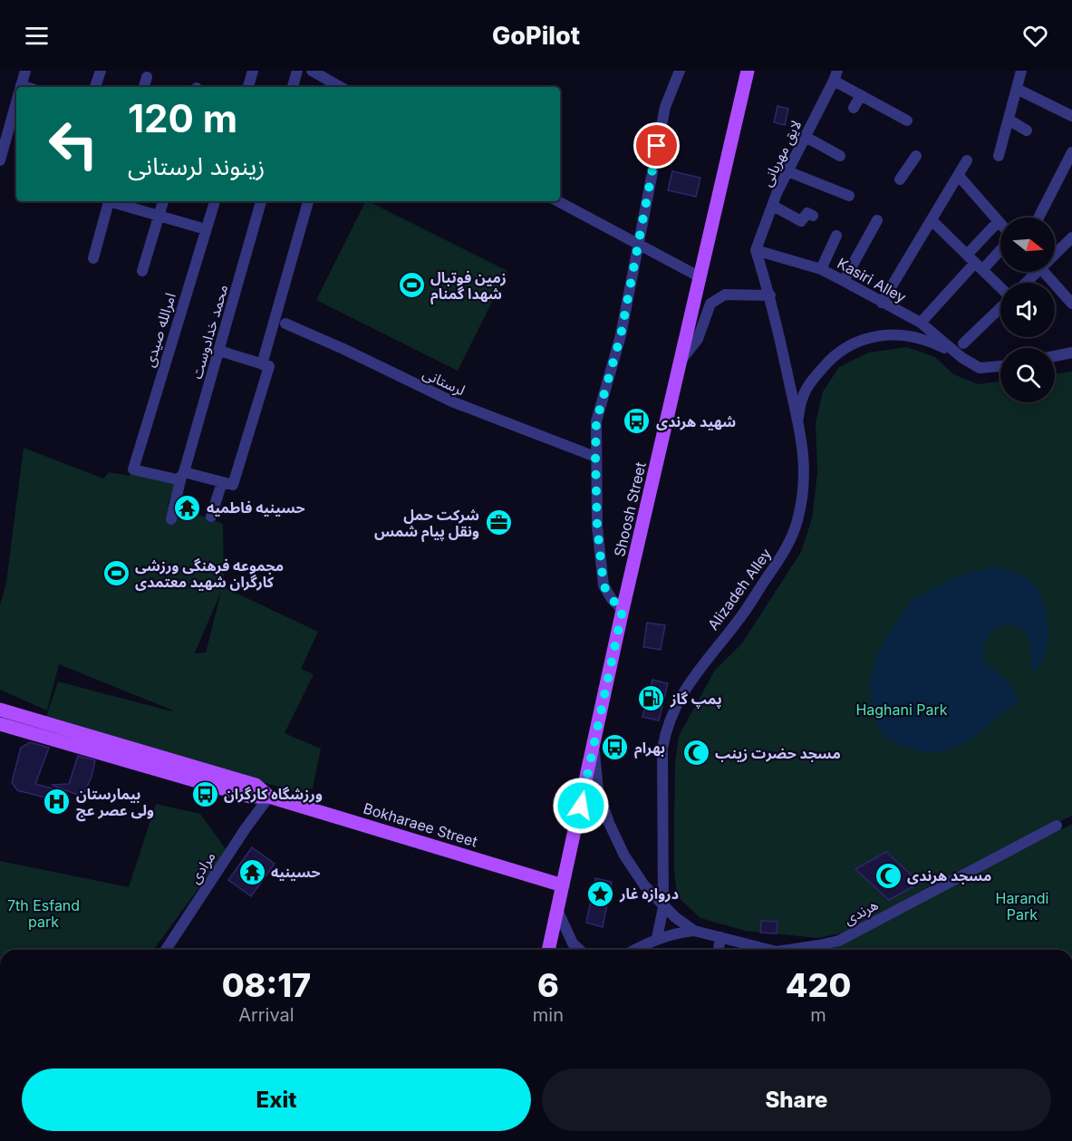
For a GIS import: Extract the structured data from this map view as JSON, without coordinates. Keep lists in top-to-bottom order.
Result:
{
  "streets": {
    "main road": ["Shoosh Street", "Bokharaee Street"],
    "street": [
      "لایق مهربانی",
      "Kasiri Alley",
      "امرالله صیدی",
      "محمد خدادوست",
      "لرستانی",
      "Alizadeh Alley",
      "مرادی",
      "هرندی"
    ]
  },
  "crossings": [
    ["لایق مهربانی", "Kasiri Alley"],
    ["لایق مهربانی", "Alizadeh Alley"],
    ["Kasiri Alley", "Alizadeh Alley"],
    ["امرالله صیدی", "محمد خدادوست"],
    ["Shoosh Street", "Bokharaee Street"],
    ["Shoosh Street", "هرندی"],
    ["Alizadeh Alley", "هرندی"],
    ["Bokharaee Street", "مرادی"]
  ],
  "parks": ["Haghani Park", "Harandi Park", "7th Esfand park"],
  "places": {
    "sports": ["زمین فوتبال شهدا گمنام", "مجموعه فرهنگی ورزشی کارگران شهید معتمدی"],
    "bus stop": ["شهید هرندی", "بهرام", "ورزشگاه کارگران"],
    "temple": ["حسینیه فاطمیه", "حسینیه"],
    "office": ["شرکت حمل ونقل پیام شمس"],
    "fuel station": ["پمپ گاز"],
    "mosque": ["مسجد حضرت زینب", "مسجد هرندی"],
    "hospital": ["بیمارستان ولی عصر عج"],
    "place": ["دروازه غار"]
  },
  "north": "right",
  "page": {
    "header": "GoPilot",
    "turn": ["120 m", "زینوند لرستانی"],
    "eta": [
      "08:17",
      "Arrival",
      "6",
      "min",
      "420",
      "m"
    ],
    "buttons": ["Exit", "Share"]
  }
}
